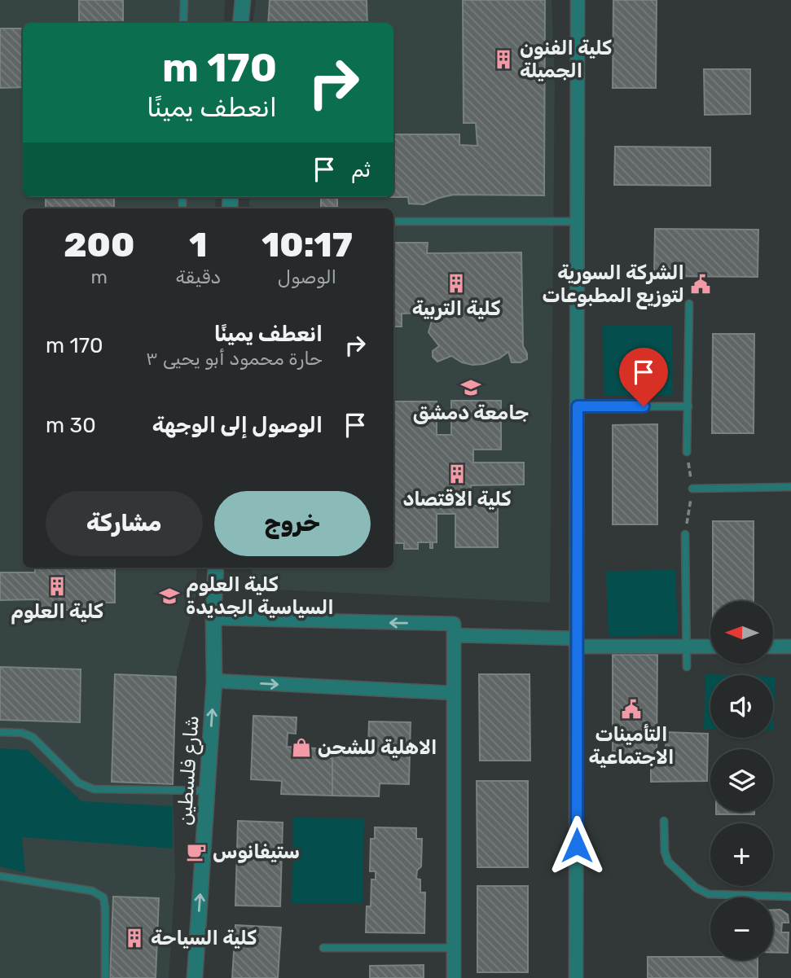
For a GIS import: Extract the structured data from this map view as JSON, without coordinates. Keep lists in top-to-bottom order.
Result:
{
  "streets": {
    "street": ["شارع فلسطين"]
  },
  "one_way": ["شارع فلسطين"],
  "places": {
    "building": [
      "كلية الفنون الجميلة",
      "كلية التربية",
      "كلية الاقتصاد",
      "كلية العلوم",
      "كلية السياحة"
    ],
    "public building": ["الشركة السورية لتوزيع المطبوعات", "التأمينات الاجتماعية"],
    "school or university": ["جامعة دمشق", "كلية العلوم السياسية الجديدة"],
    "shop": ["الاهلية للشحن"],
    "cafe": ["ستيفانوس"]
  },
  "north": "left",
  "page": {
    "turn": ["170 m", "انعطف يمينًا"],
    "then": "ثم",
    "eta": [
      "10:17",
      "الوصول",
      "1",
      "دقيقة",
      "200",
      "m"
    ],
    "list": [
      {
        "name": "انعطف يمينًا",
        "note": "حارة محمود أبو يحيى ٣",
        "value": "170 m"
      },
      {
        "name": "الوصول إلى الوجهة",
        "value": "30 m"
      }
    ],
    "buttons": ["خروج", "مشاركة"],
    "map_buttons": ["+", "−"]
  }
}
